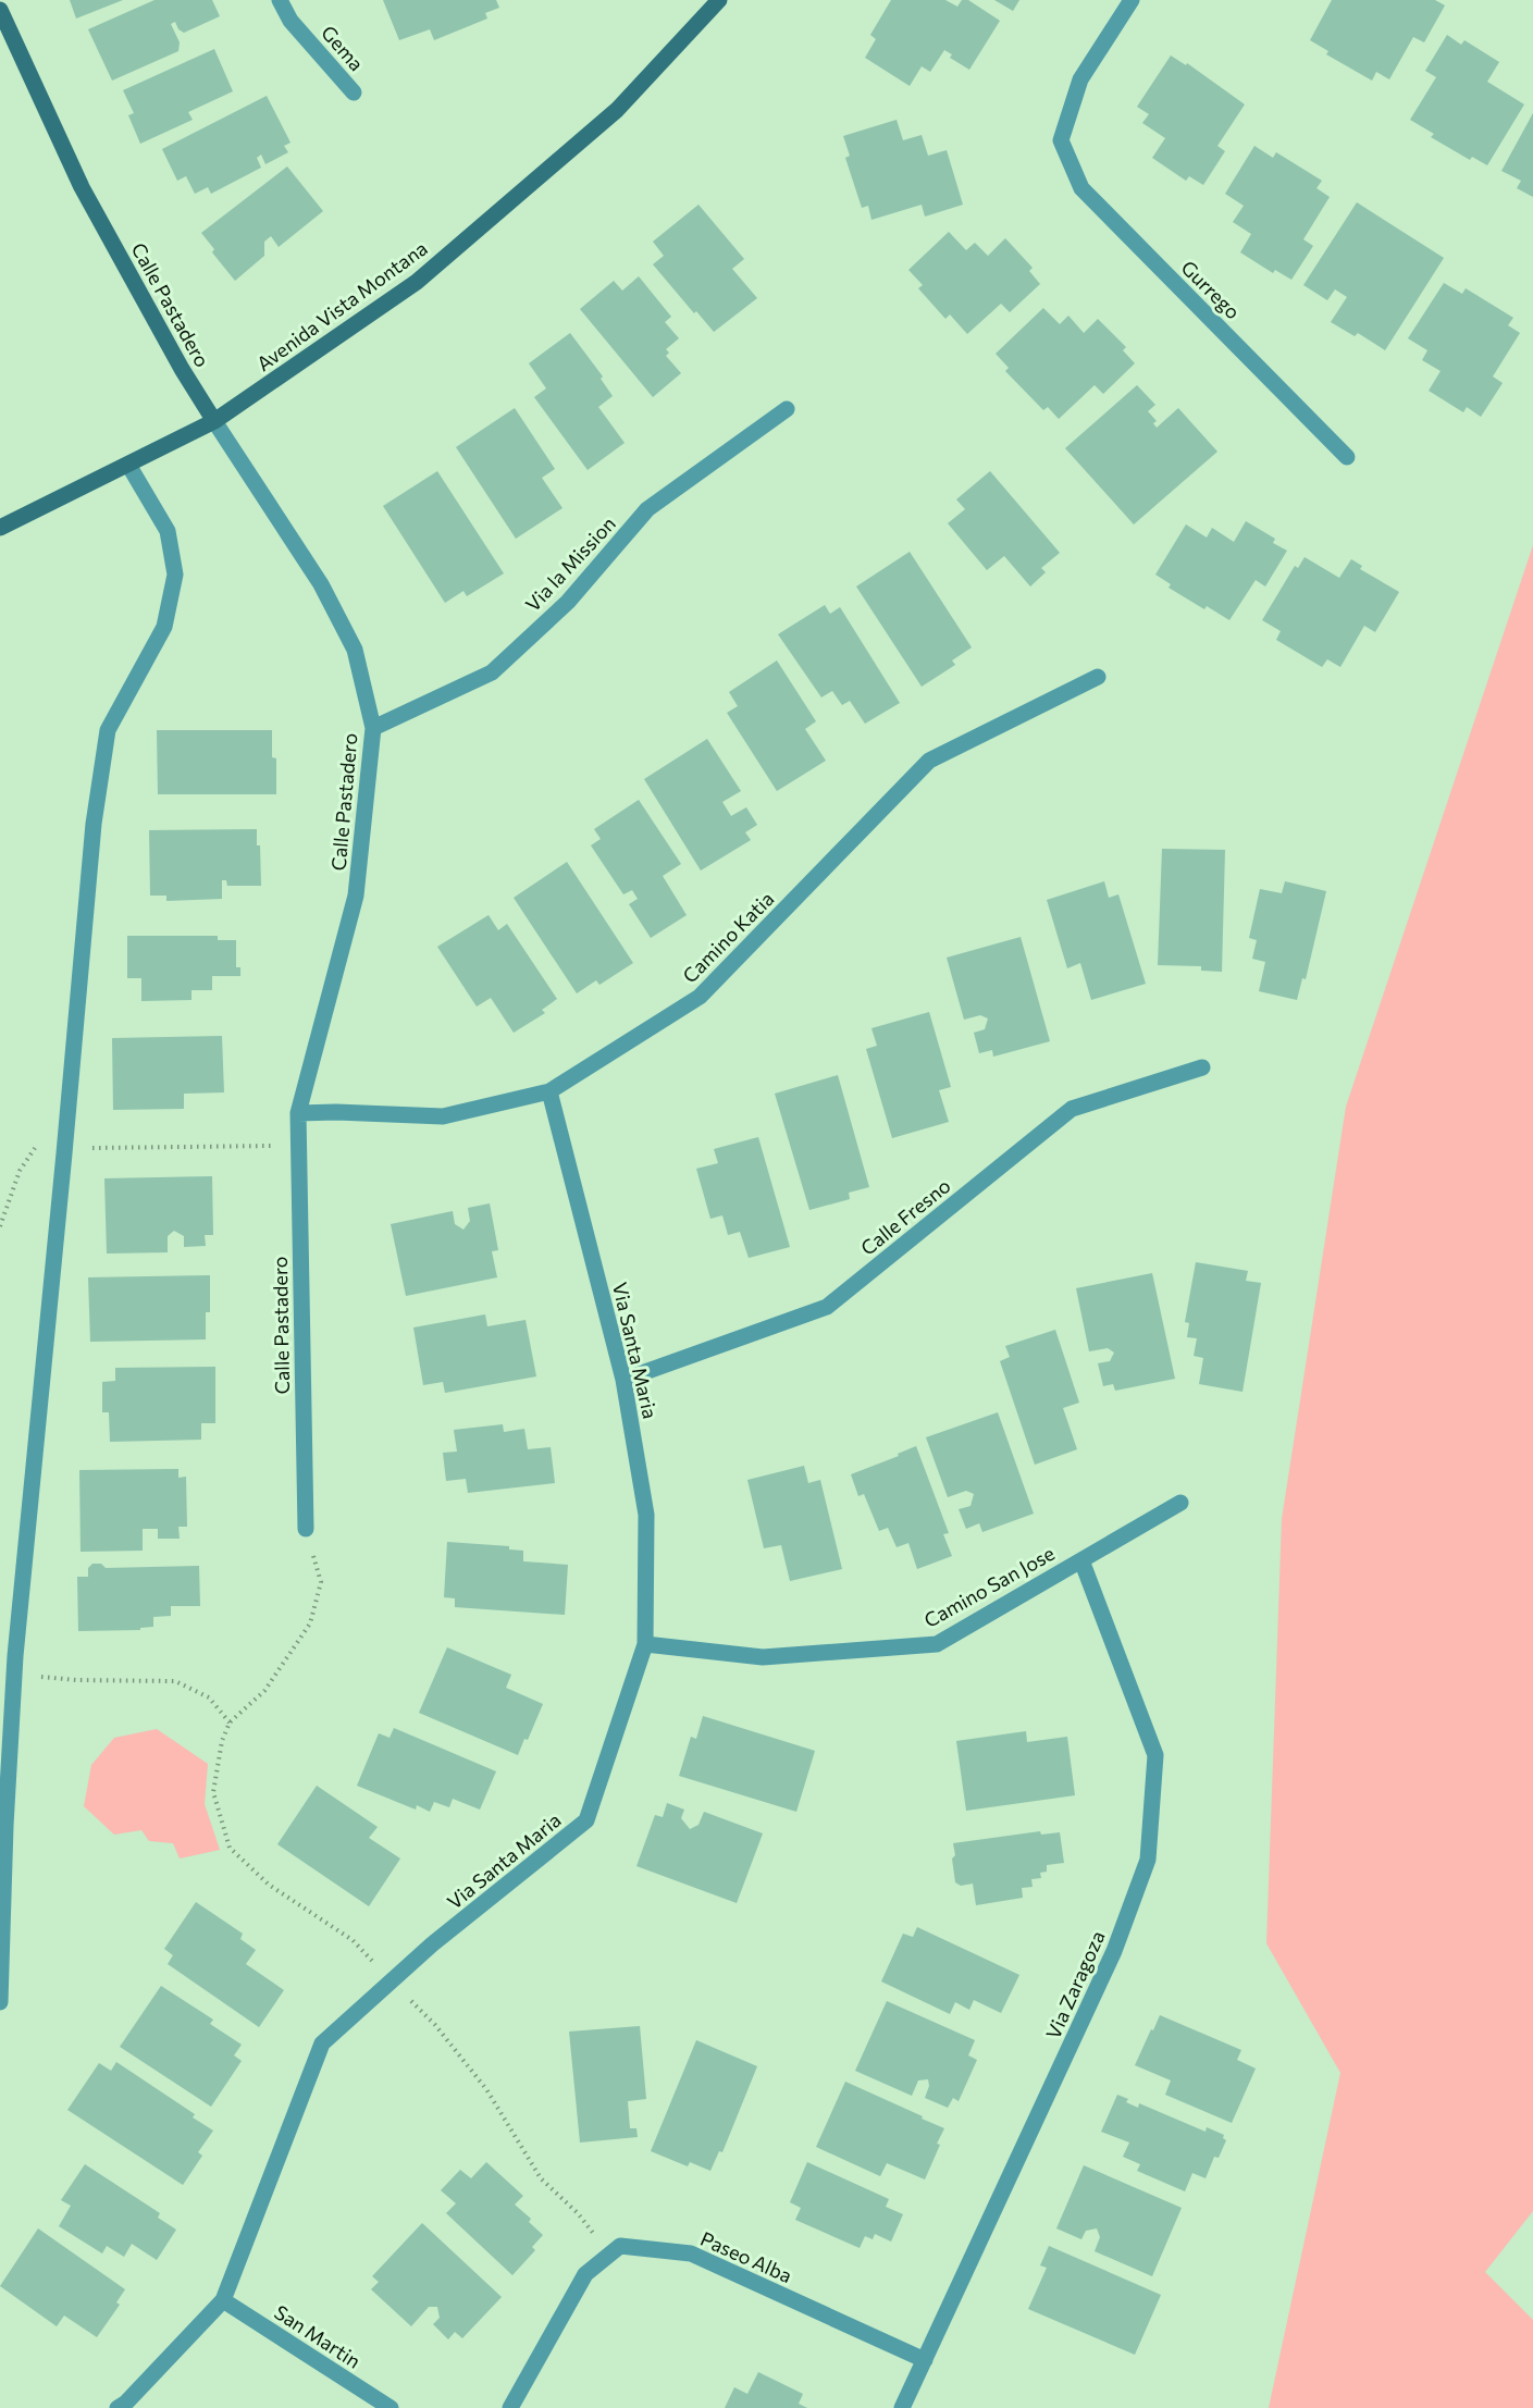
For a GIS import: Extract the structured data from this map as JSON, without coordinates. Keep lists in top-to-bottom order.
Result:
{
  "streets": {
    "street": [
      "Gema",
      "Gurrego",
      "Calle Pastadero",
      "Avenida Vista Montana",
      "Via la Mission",
      "Camino Katia",
      "Calle Fresno",
      "Via Santa Maria",
      "Camino San Jose",
      "Via Zaragoza",
      "Paseo Alba",
      "San Martin"
    ]
  },
  "crossings": [
    ["Calle Pastadero", "Avenida Vista Montana"],
    ["Calle Pastadero", "Via la Mission"],
    ["Calle Pastadero", "Camino Katia"],
    ["Camino Katia", "Via Santa Maria"],
    ["Calle Fresno", "Via Santa Maria"],
    ["Via Santa Maria", "Camino San Jose"],
    ["Via Santa Maria", "San Martin"],
    ["Camino San Jose", "Via Zaragoza"],
    ["Via Zaragoza", "Paseo Alba"]
  ]
}
